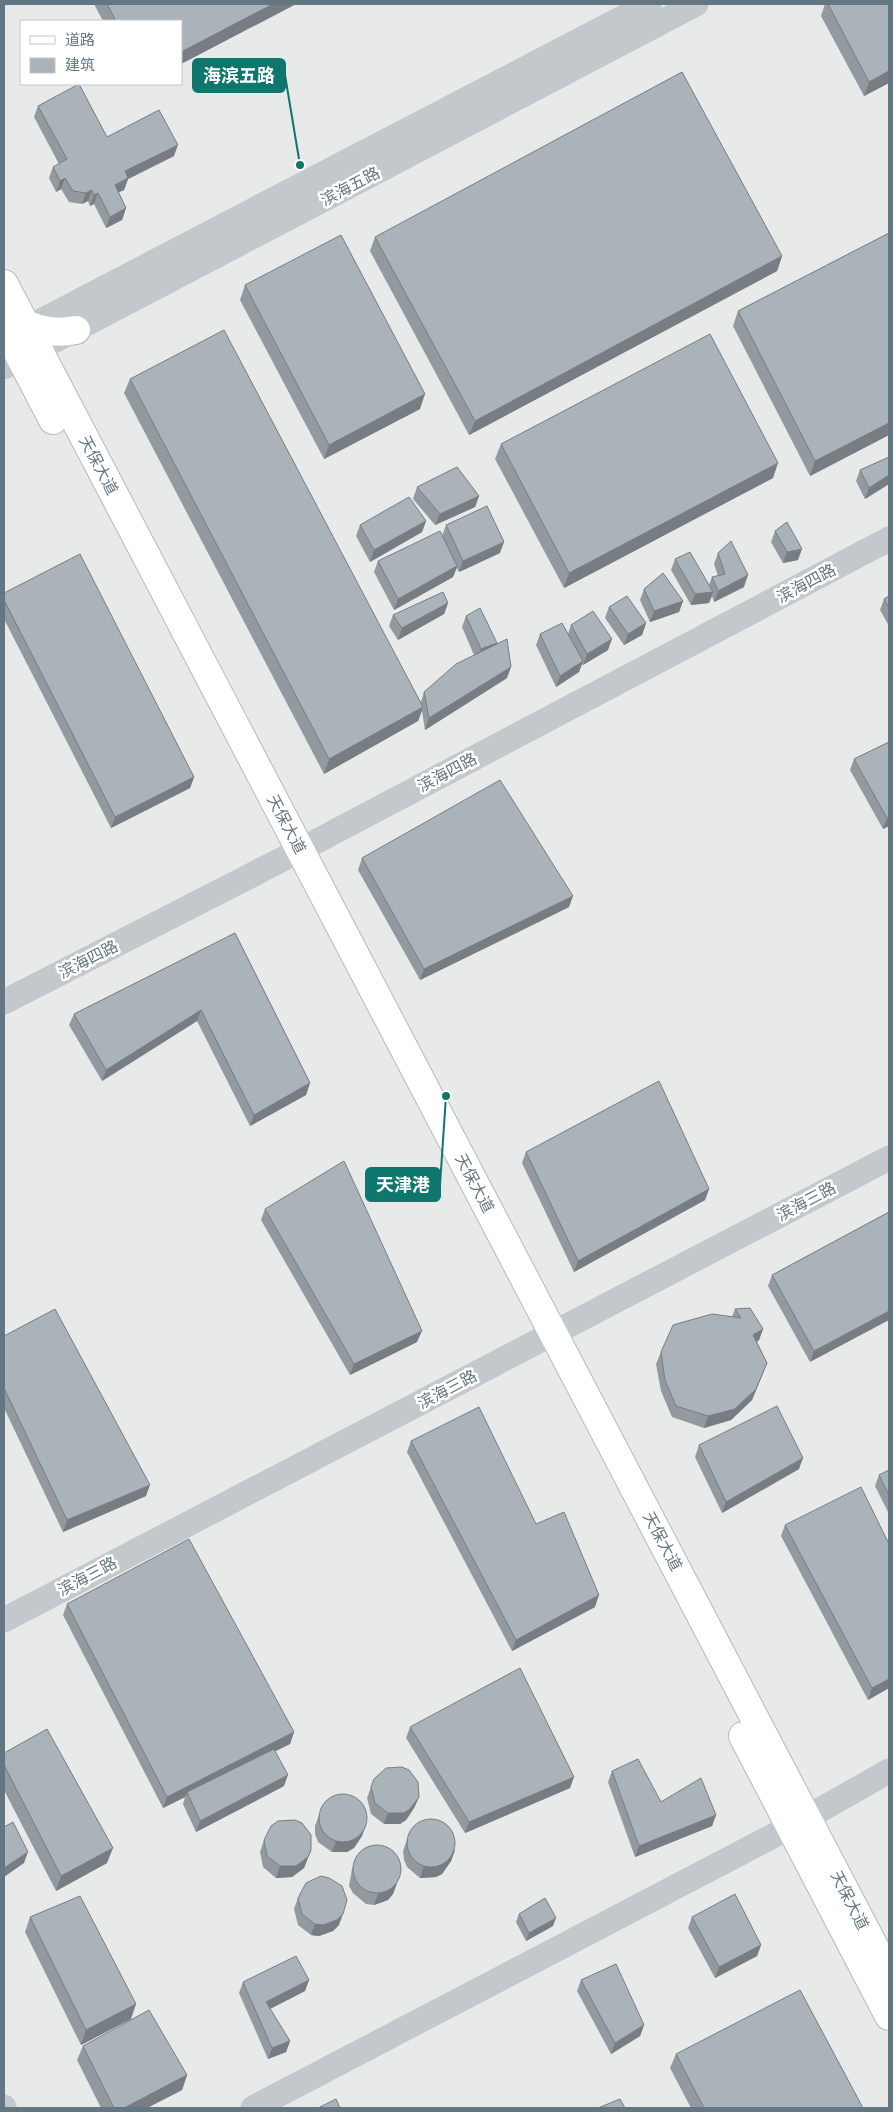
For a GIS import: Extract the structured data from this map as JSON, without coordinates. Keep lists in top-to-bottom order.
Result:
{
  "streets": {
    "main road": ["天保大道"],
    "street": ["滨海五路", "滨海四路", "滨海三路"]
  },
  "crossings": [
    ["天保大道", "滨海四路"],
    ["天保大道", "滨海三路"]
  ],
  "places": ["海滨五路", "天津港"],
  "legend": ["道路", "建筑"]
}
